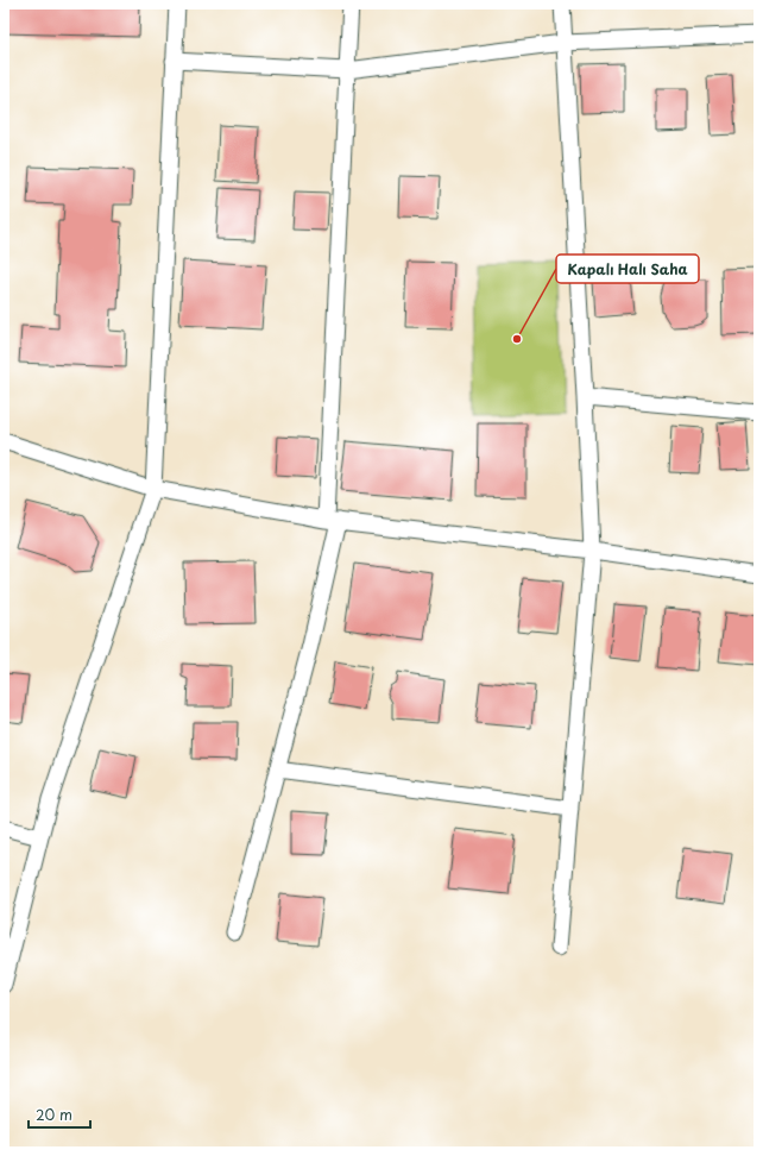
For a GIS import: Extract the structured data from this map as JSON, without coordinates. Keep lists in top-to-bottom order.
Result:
{
  "places": ["Kapalı Halı Saha"],
  "scale_bar": "20 m"
}
